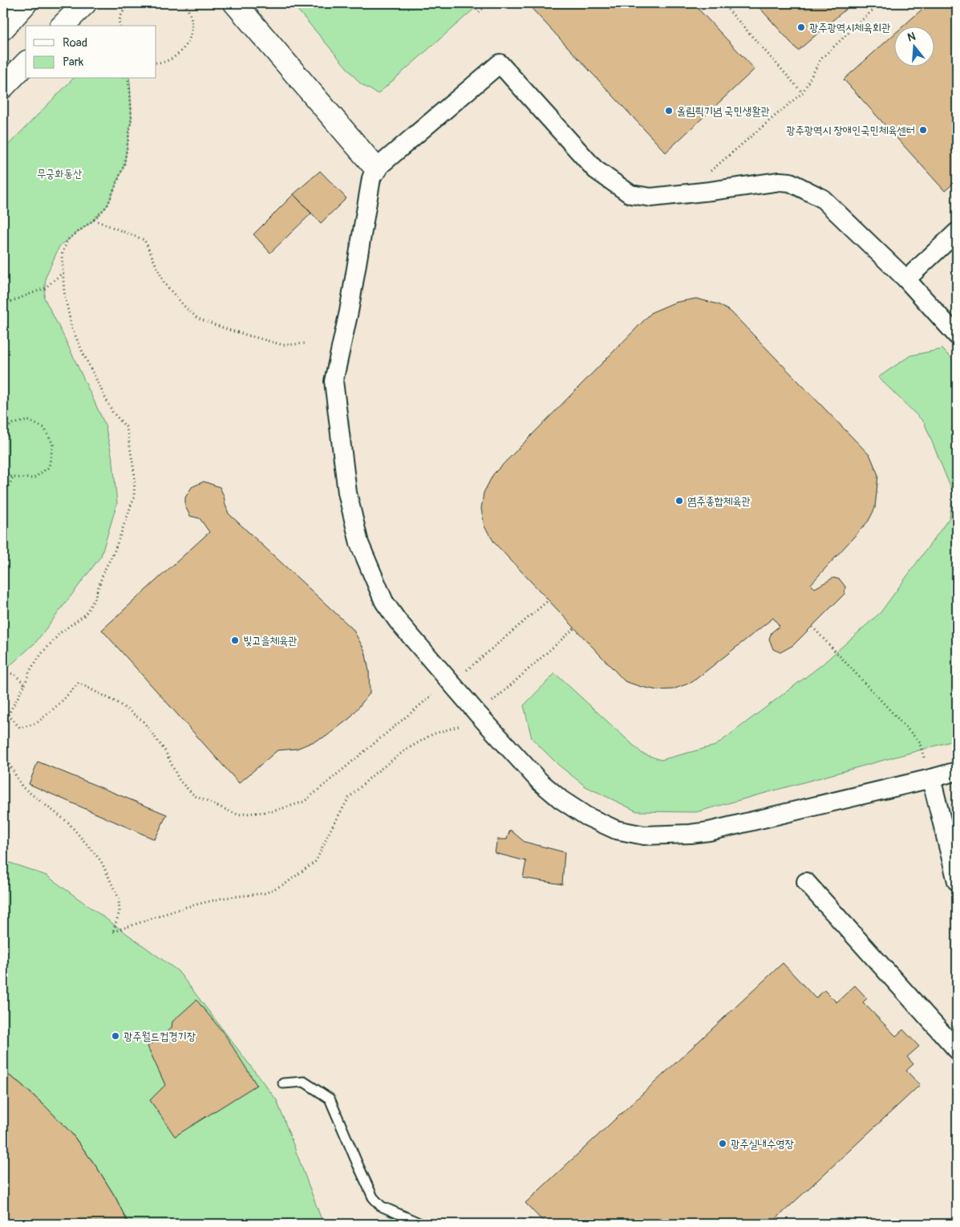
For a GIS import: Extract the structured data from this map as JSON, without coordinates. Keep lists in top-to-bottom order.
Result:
{
  "parks": ["무궁화동산"],
  "places": [
    "광주광역시체육회관",
    "올림픽기념 국민생활관",
    "광주광역시 장애인국민체육센터",
    "염주종합체육관",
    "빛고을체육관",
    "광주월드컵경기장",
    "광주실내수영장"
  ],
  "legend": ["Road", "Park"],
  "north": "top"
}
